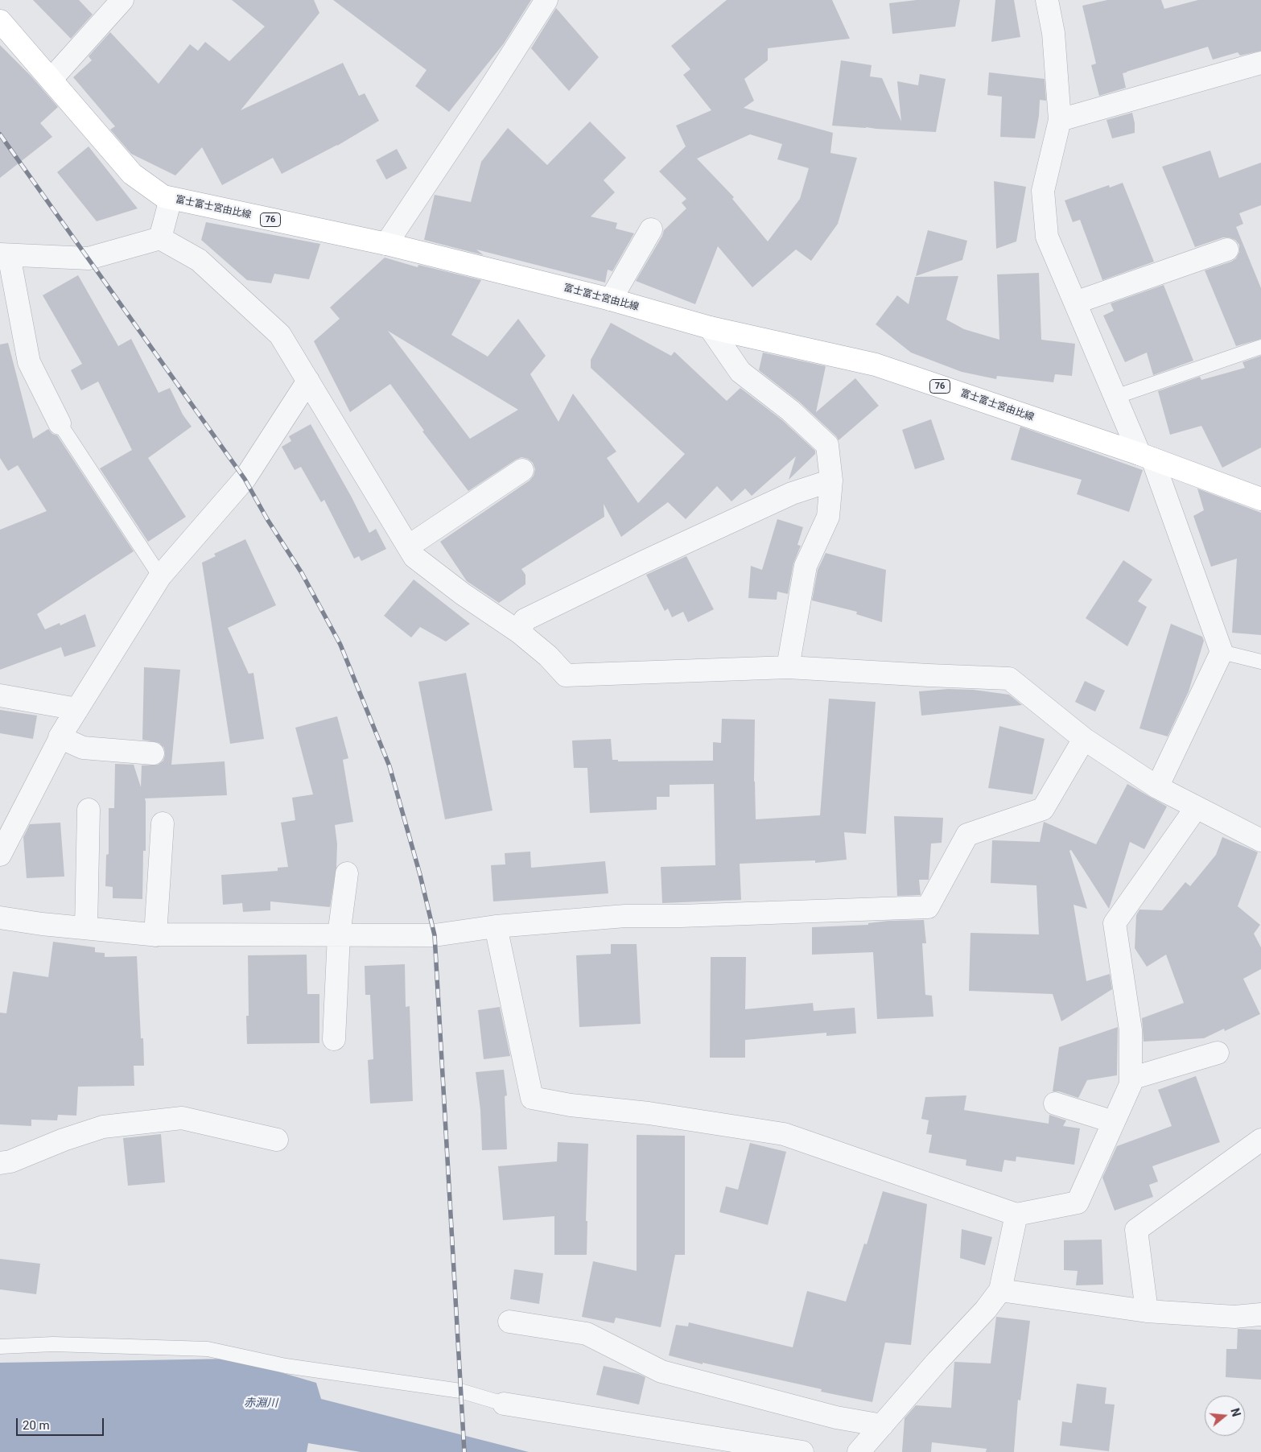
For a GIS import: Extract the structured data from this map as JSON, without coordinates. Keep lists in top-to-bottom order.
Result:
{
  "streets": {
    "main road": ["富士富士宮由比線", "76"]
  },
  "water": ["赤淵川"],
  "scale_bar": "20 m",
  "north": "right"
}
